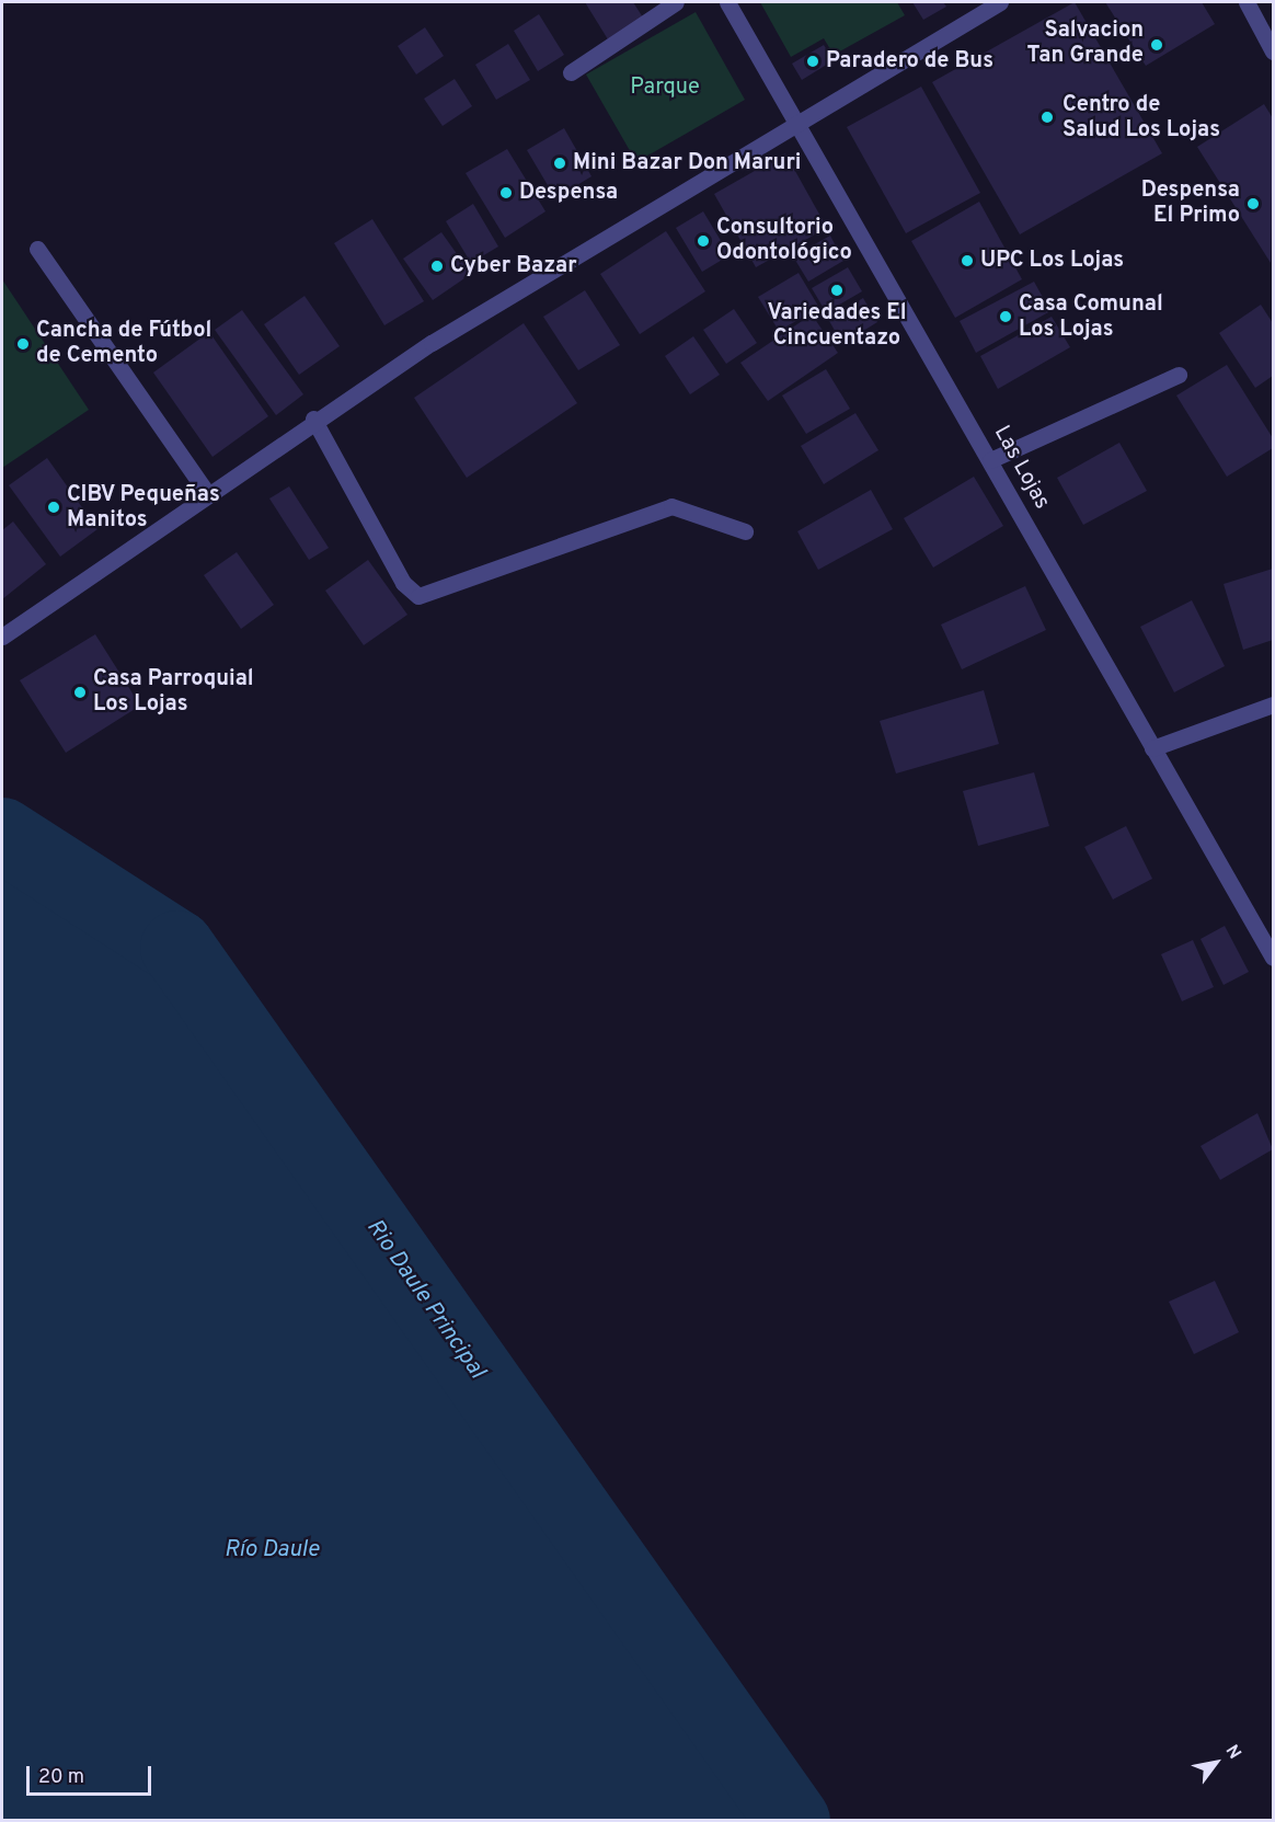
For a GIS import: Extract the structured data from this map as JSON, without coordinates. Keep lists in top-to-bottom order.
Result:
{
  "streets": {
    "street": ["Las Lojas"]
  },
  "water": ["Rio Daule Principal", "Río Daule"],
  "parks": ["Parque"],
  "places": [
    "Salvacion Tan Grande",
    "Paradero de Bus",
    "Centro de Salud Los Lojas",
    "Mini Bazar Don Maruri",
    "Despensa",
    "Despensa El Primo",
    "Consultorio Odontológico",
    "UPC Los Lojas",
    "Cyber Bazar",
    "Variedades El Cincuentazo",
    "Casa Comunal Los Lojas",
    "Cancha de Fútbol de Cemento",
    "CIBV Pequeñas Manitos",
    "Casa Parroquial Los Lojas"
  ],
  "scale_bar": "20 m",
  "north": "top right"
}
